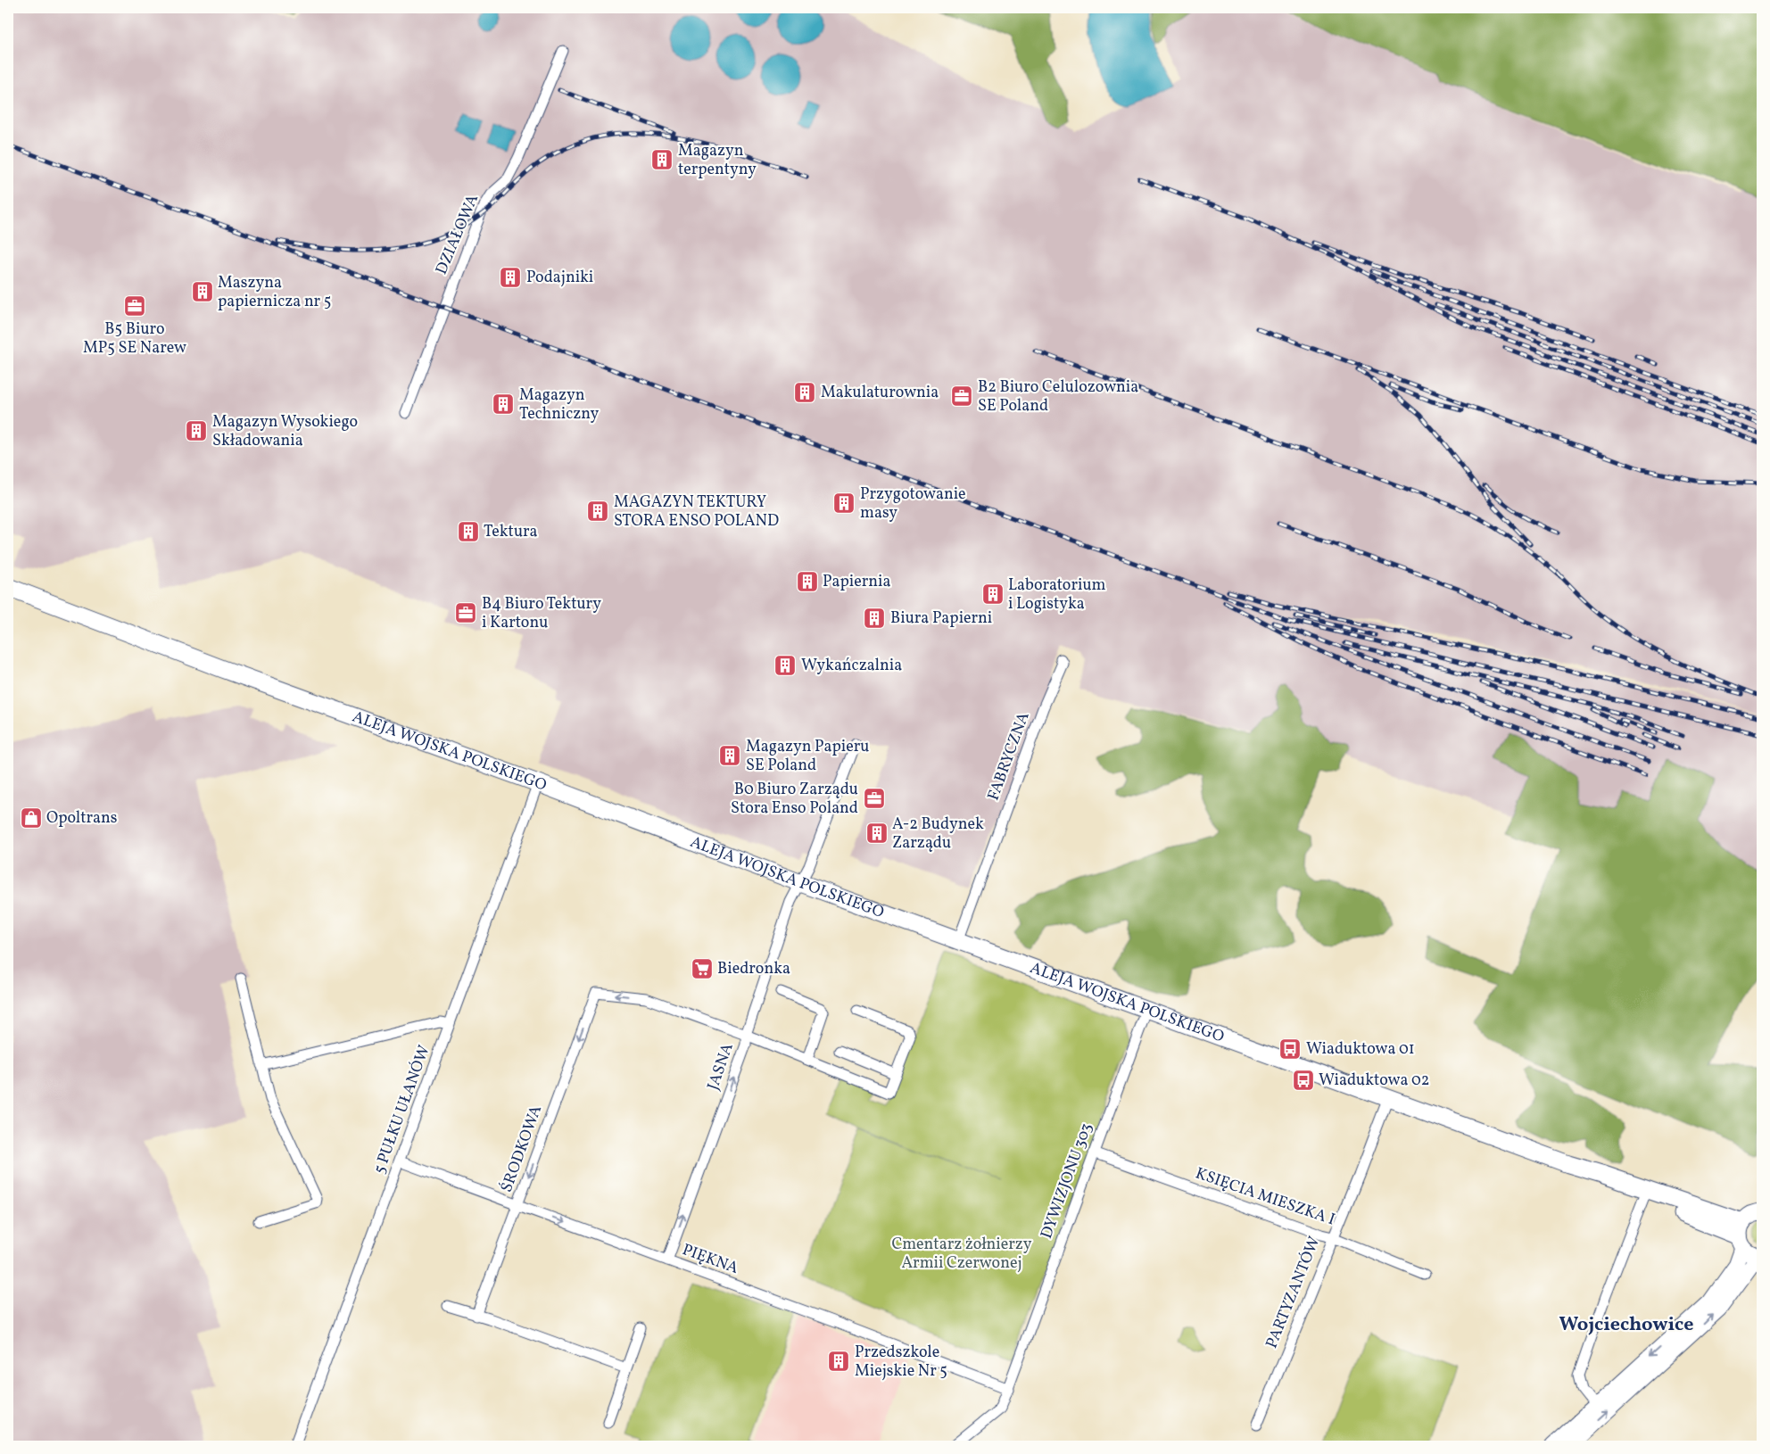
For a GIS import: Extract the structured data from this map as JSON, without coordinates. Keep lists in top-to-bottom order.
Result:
{
  "streets": {
    "main road": ["ALEJA WOJSKA POLSKIEGO"],
    "street": [
      "DZIAŁOWA",
      "FABRYCZNA",
      "JASNA",
      "5 PUŁKU UŁANÓW",
      "ŚRODKOWA",
      "DYWIZJONU 303",
      "KSIĘCIA MIESZKA I",
      "PIĘKNA",
      "PARTYZANTÓW"
    ]
  },
  "crossings": [
    ["ALEJA WOJSKA POLSKIEGO", "FABRYCZNA"],
    ["ALEJA WOJSKA POLSKIEGO", "JASNA"],
    ["ALEJA WOJSKA POLSKIEGO", "5 PUŁKU UŁANÓW"],
    ["ALEJA WOJSKA POLSKIEGO", "DYWIZJONU 303"],
    ["ALEJA WOJSKA POLSKIEGO", "PARTYZANTÓW"],
    ["JASNA", "ŚRODKOWA"],
    ["JASNA", "PIĘKNA"],
    ["5 PUŁKU UŁANÓW", "PIĘKNA"],
    ["ŚRODKOWA", "PIĘKNA"],
    ["DYWIZJONU 303", "KSIĘCIA MIESZKA I"],
    ["DYWIZJONU 303", "PIĘKNA"],
    ["KSIĘCIA MIESZKA I", "PARTYZANTÓW"]
  ],
  "one_way": ["JASNA"],
  "districts": ["Wojciechowice"],
  "parks": ["Cmentarz żołnierzy Armii Czerwonej"],
  "places": {
    "building": [
      "Magazyn terpentyny",
      "Podajniki",
      "Maszyna papiernicza nr 5",
      "Makulaturownia",
      "Magazyn Techniczny",
      "Magazyn Wysokiego Składowania",
      "Przygotowanie masy",
      "MAGAZYN TEKTURY STORA ENSO POLAND",
      "Tektura",
      "Papiernia",
      "Laboratorium i Logistyka",
      "Biura Papierni",
      "Wykańczalnia",
      "Magazyn Papieru SE Poland",
      "A-2 Budynek Zarządu",
      "Przedszkole Miejskie Nr 5"
    ],
    "office": [
      "B5 Biuro MP5 SE Narew",
      "B2 Biuro Celulozownia SE Poland",
      "B4 Biuro Tektury i Kartonu",
      "B0 Biuro Zarządu Stora Enso Poland"
    ],
    "shop": ["Opoltrans"],
    "supermarket": ["Biedronka"],
    "bus stop": ["Wiaduktowa 01", "Wiaduktowa 02"]
  }
}
